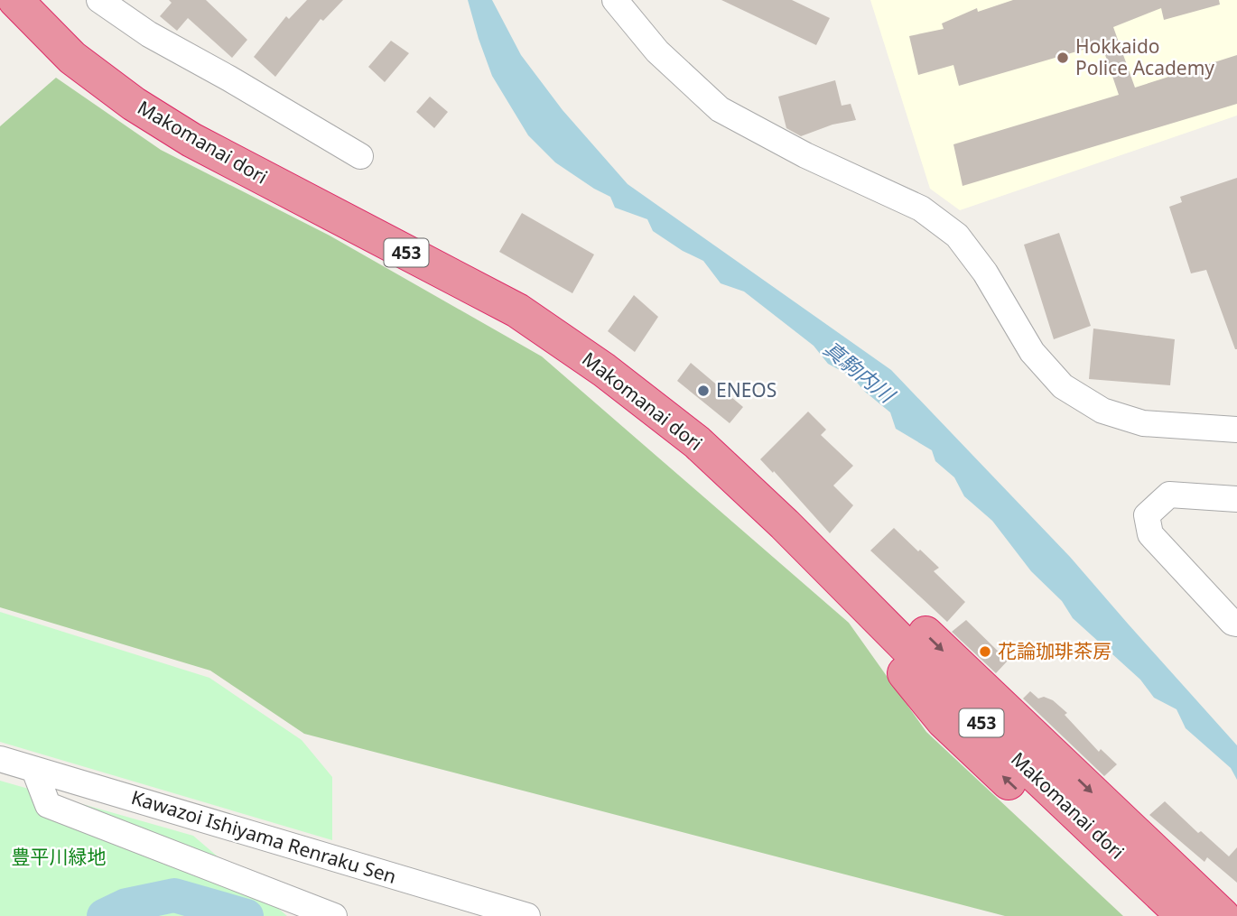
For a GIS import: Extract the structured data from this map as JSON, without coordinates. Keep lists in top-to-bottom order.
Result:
{
  "streets": {
    "highway": ["Makomanai dori", "453"],
    "street": ["Kawazoi Ishiyama Renraku Sen"]
  },
  "water": ["真駒内川"],
  "parks": ["豊平川緑地"],
  "places": ["Hokkaido Police Academy", "ENEOS", "花論珈琲茶房"]
}
